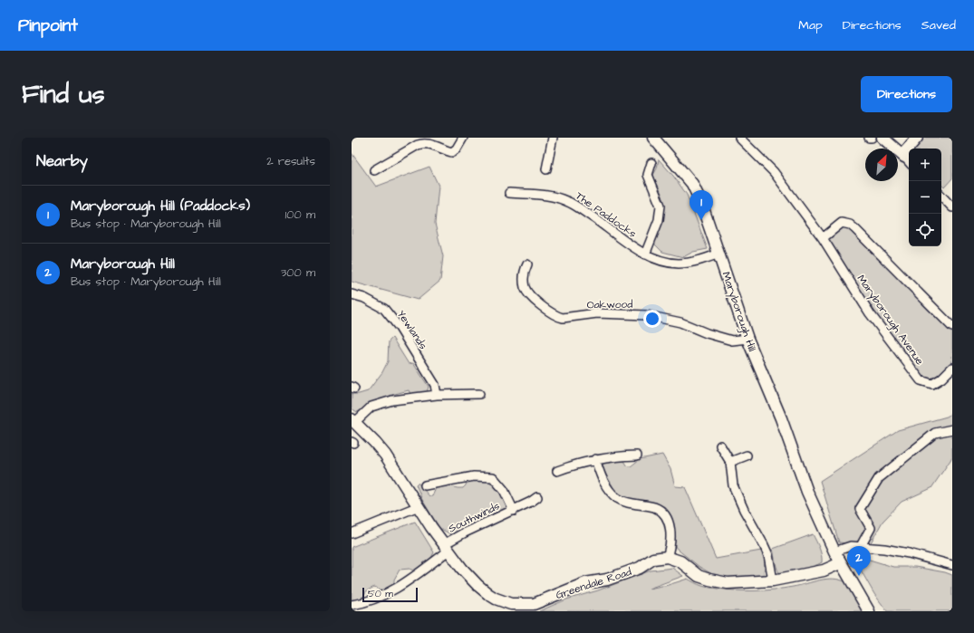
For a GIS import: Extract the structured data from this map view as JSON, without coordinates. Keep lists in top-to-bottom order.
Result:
{
  "streets": {
    "street": [
      "The Paddocks",
      "Oakwood",
      "Maryborough Hill",
      "Maryborough Avenue",
      "Yewlands",
      "Southwinds",
      "Greendale Road"
    ]
  },
  "crossings": [
    ["The Paddocks", "Maryborough Hill"],
    ["Oakwood", "Maryborough Hill"],
    ["Southwinds", "Greendale Road"]
  ],
  "scale_bar": "50 m",
  "north": "top right",
  "page": {
    "header": "Pinpoint",
    "nav": ["Map", "Directions", "Saved"],
    "buttons": "Directions",
    "title": "Find us",
    "heading": ["Nearby", "2 results"],
    "map_buttons": ["+", "−"],
    "list": [
      {
        "mark": "1",
        "name": "Maryborough Hill (Paddocks)",
        "note": "Bus stop · Maryborough Hill",
        "value": "100 m"
      },
      {
        "mark": "2",
        "name": "Maryborough Hill",
        "note": "Bus stop · Maryborough Hill",
        "value": "300 m"
      }
    ],
    "pins": ["1", "2"],
    "scale": "50 m"
  }
}
